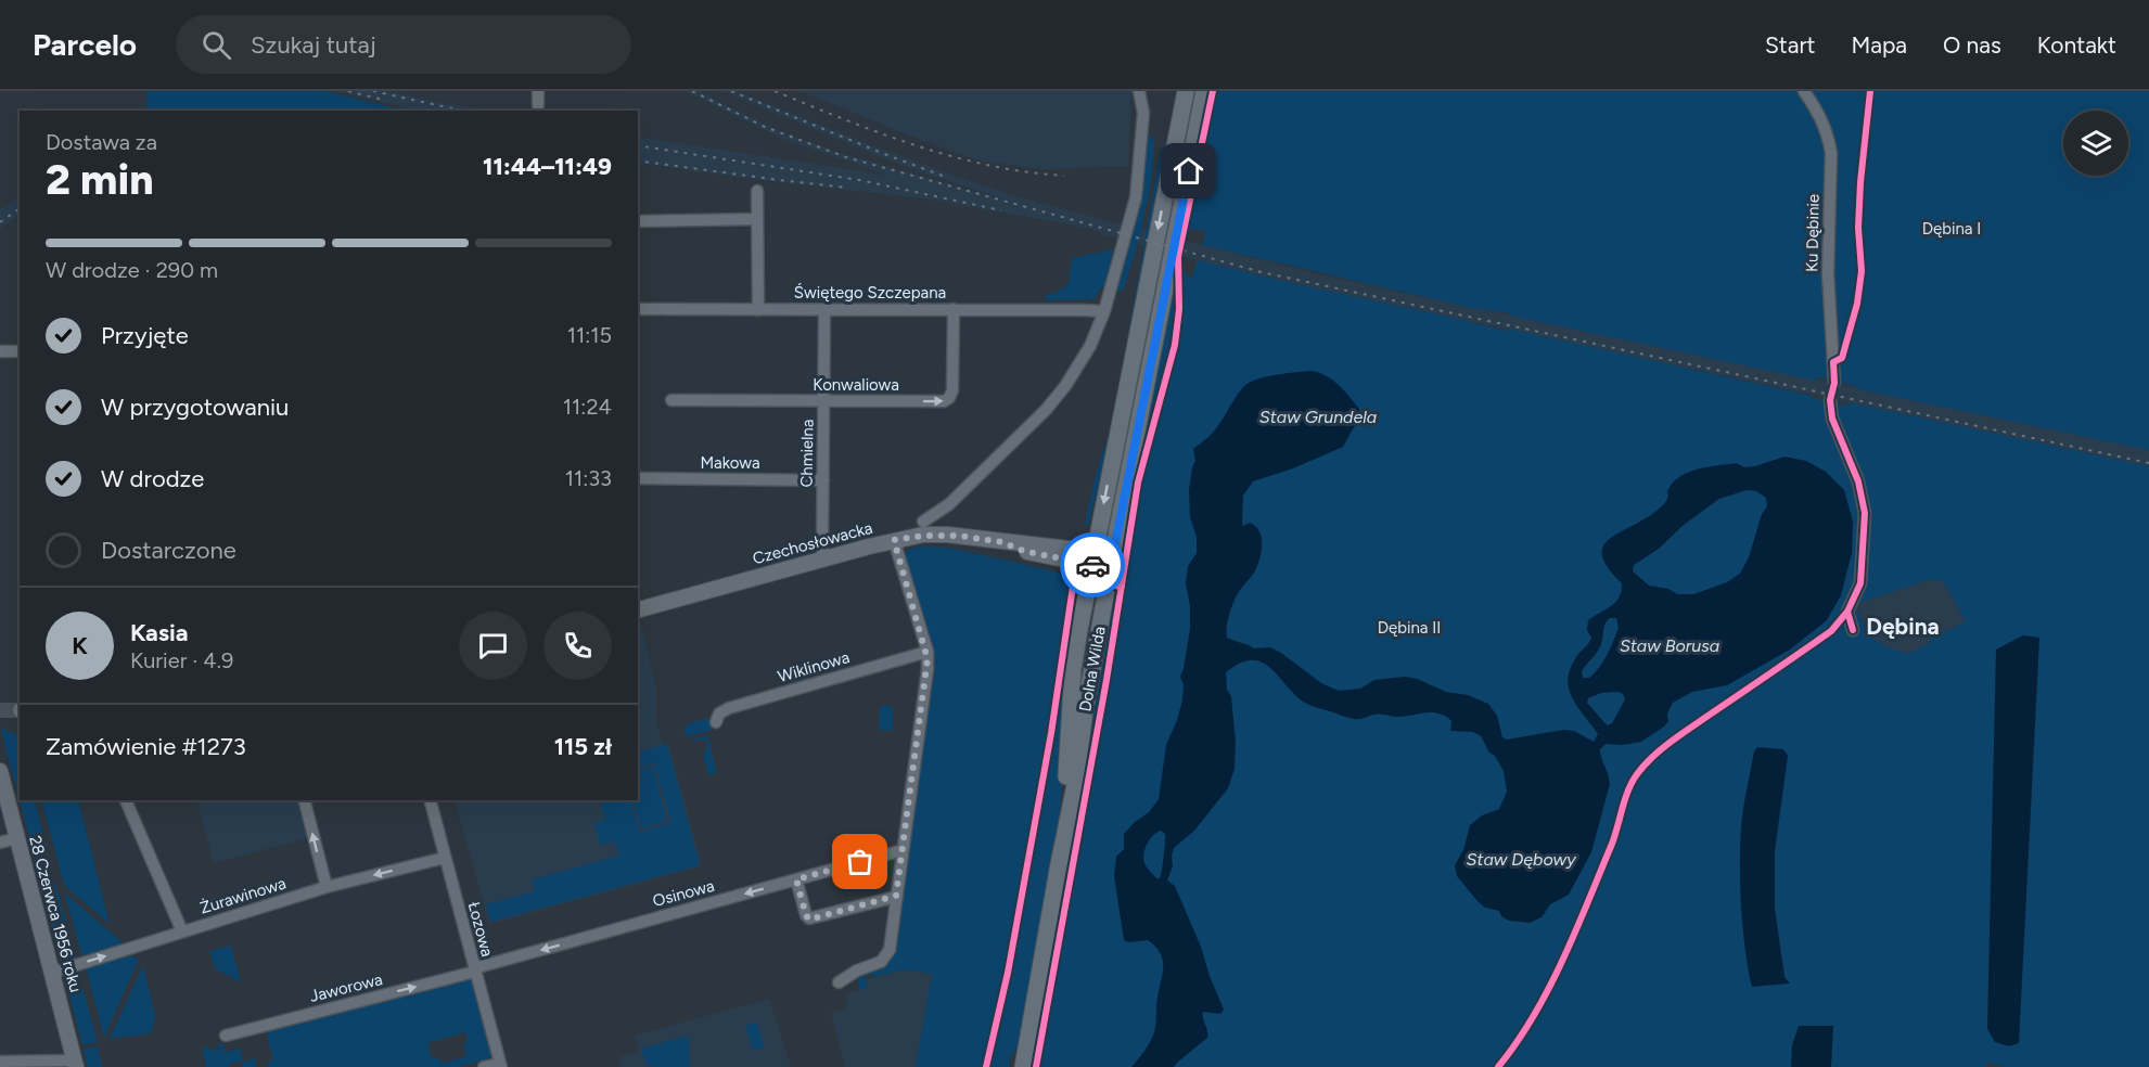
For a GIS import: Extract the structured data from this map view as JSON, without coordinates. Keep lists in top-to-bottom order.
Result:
{
  "streets": {
    "main road": ["Dolna Wilda"],
    "street": [
      "Ku Dębinie",
      "Świętego Szczepana",
      "Konwaliowa",
      "Chmielna",
      "Makowa",
      "Czechosłowacka",
      "Wiklinowa",
      "Osinowa",
      "Żurawinowa",
      "28 Czerwca 1956 roku",
      "Łozowa",
      "Jaworowa"
    ]
  },
  "crossings": [
    ["Świętego Szczepana", "Konwaliowa"],
    ["Świętego Szczepana", "Chmielna"],
    ["Konwaliowa", "Chmielna"],
    ["Chmielna", "Makowa"],
    ["Chmielna", "Czechosłowacka"],
    ["Czechosłowacka", "Dolna Wilda"],
    ["Osinowa", "Łozowa"],
    ["Osinowa", "Jaworowa"],
    ["Żurawinowa", "28 Czerwca 1956 roku"],
    ["Żurawinowa", "Łozowa"],
    ["Łozowa", "Jaworowa"]
  ],
  "one_way": ["Osinowa", "Jaworowa"],
  "districts": ["Dębina"],
  "water": ["Staw Grundela", "Staw Borusa", "Staw Dębowy"],
  "parks": ["Dębina I", "Dębina II"],
  "page": {
    "header": "Parcelo",
    "search": "Szukaj tutaj",
    "nav": [
      "Start",
      "Mapa",
      "O nas",
      "Kontakt"
    ],
    "heading": ["2 min", "Dostawa za", "11:44–11:49"],
    "panel": [
      "Kasia",
      "Kurier · 4.9",
      "Zamówienie #1273",
      "115 zł"
    ],
    "bar": "W drodze · 290 m",
    "list": [
      ["Przyjęte", "11:15"],
      ["W przygotowaniu", "11:24"],
      ["W drodze", "11:33"],
      "Dostarczone"
    ],
    "round": "K"
  }
}
